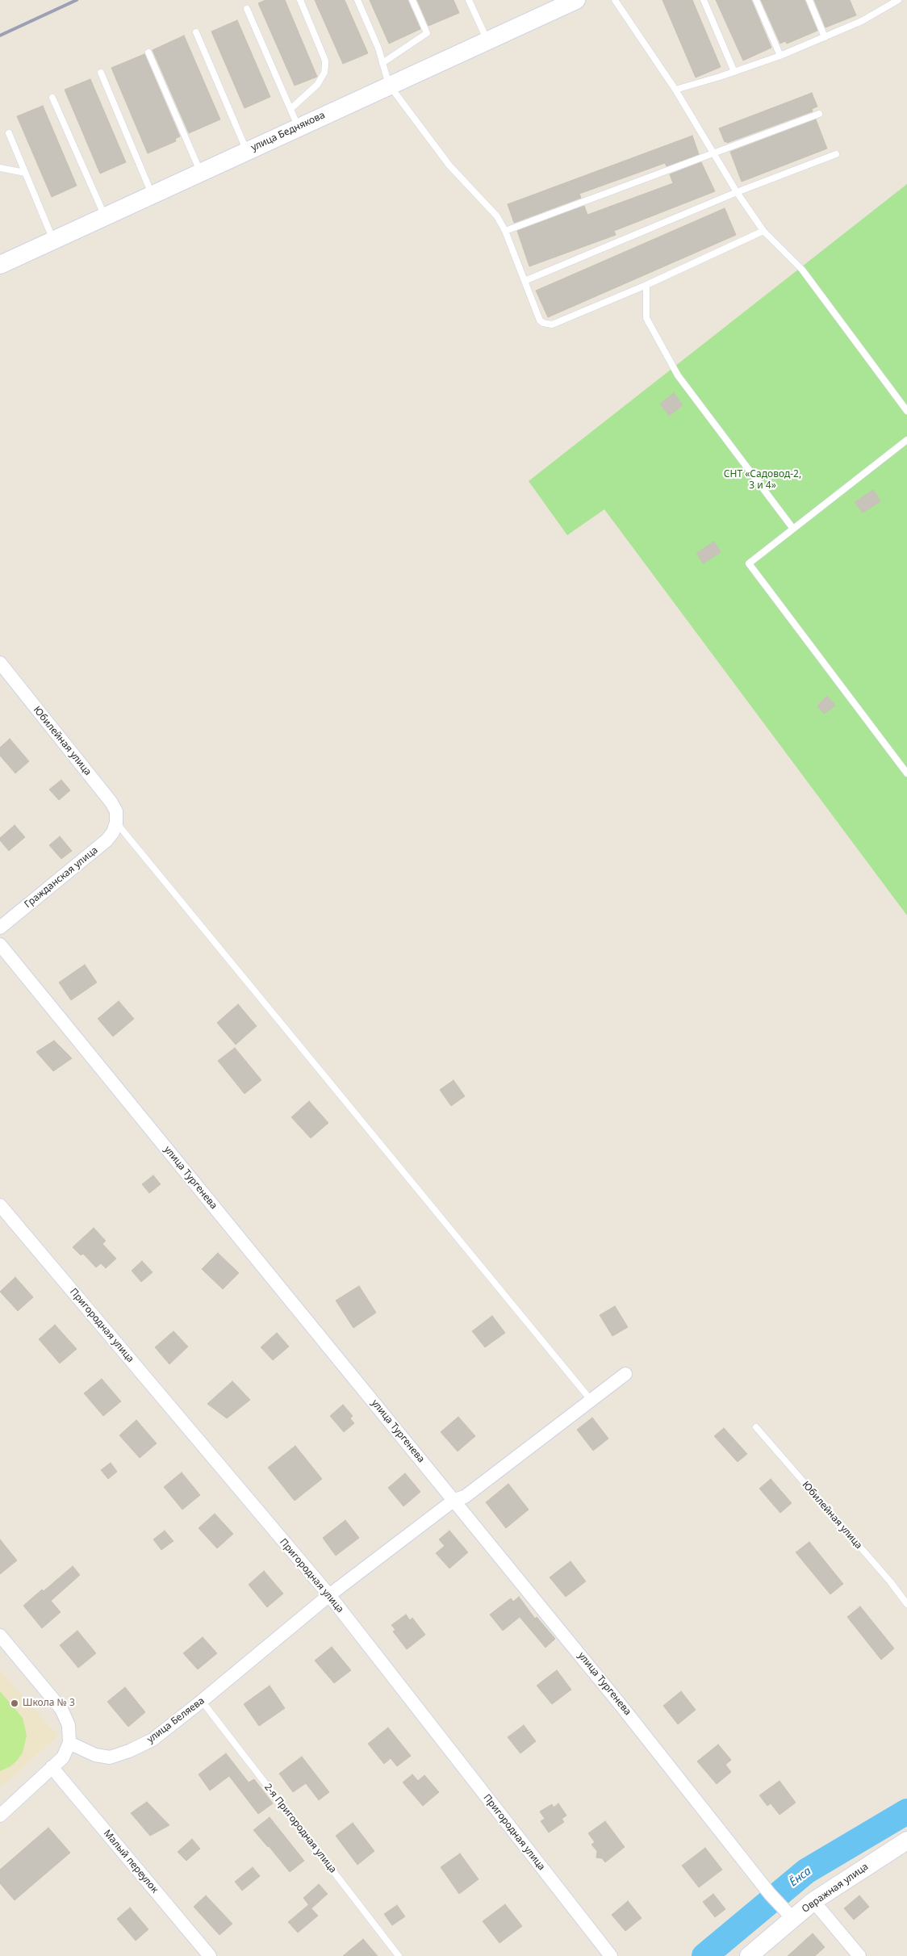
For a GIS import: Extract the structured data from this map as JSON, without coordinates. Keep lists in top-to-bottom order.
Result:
{
  "streets": {
    "street": [
      "улица Беднякова",
      "Юбилейная улица",
      "Гражданская улица",
      "улица Тургенева",
      "Пригородная улица",
      "улица Беляева",
      "Малый переулок",
      "Овражная улица"
    ],
    "lane": ["2-я Пригородная улица"]
  },
  "crossings": [
    ["Юбилейная улица", "Гражданская улица"],
    ["улица Тургенева", "улица Беляева"],
    ["улица Тургенева", "Овражная улица"],
    ["Пригородная улица", "улица Беляева"],
    ["улица Беляева", "2-я Пригородная улица"]
  ],
  "water": ["Ёнса"],
  "parks": ["СНТ «Садовод-2, 3 и 4»"],
  "places": ["Школа № 3"]
}
